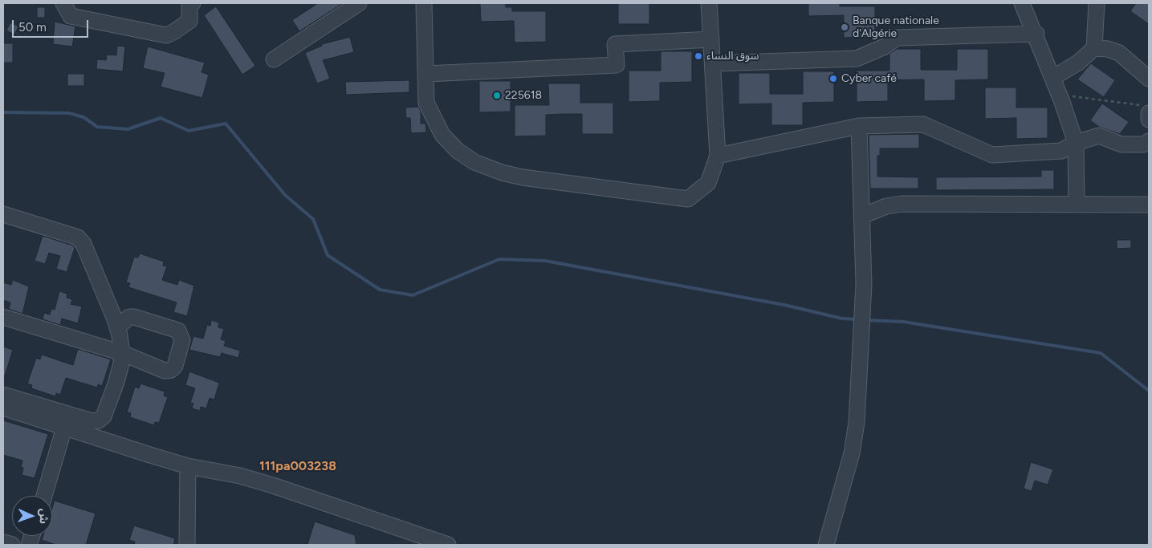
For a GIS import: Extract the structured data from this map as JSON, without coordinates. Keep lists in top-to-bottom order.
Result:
{
  "districts": ["111pa003238"],
  "places": [
    "Banque nationale d'Algérie",
    "سوق النساء",
    "Cyber café",
    "225618"
  ],
  "scale_bar": "50 m",
  "north": "right"
}
